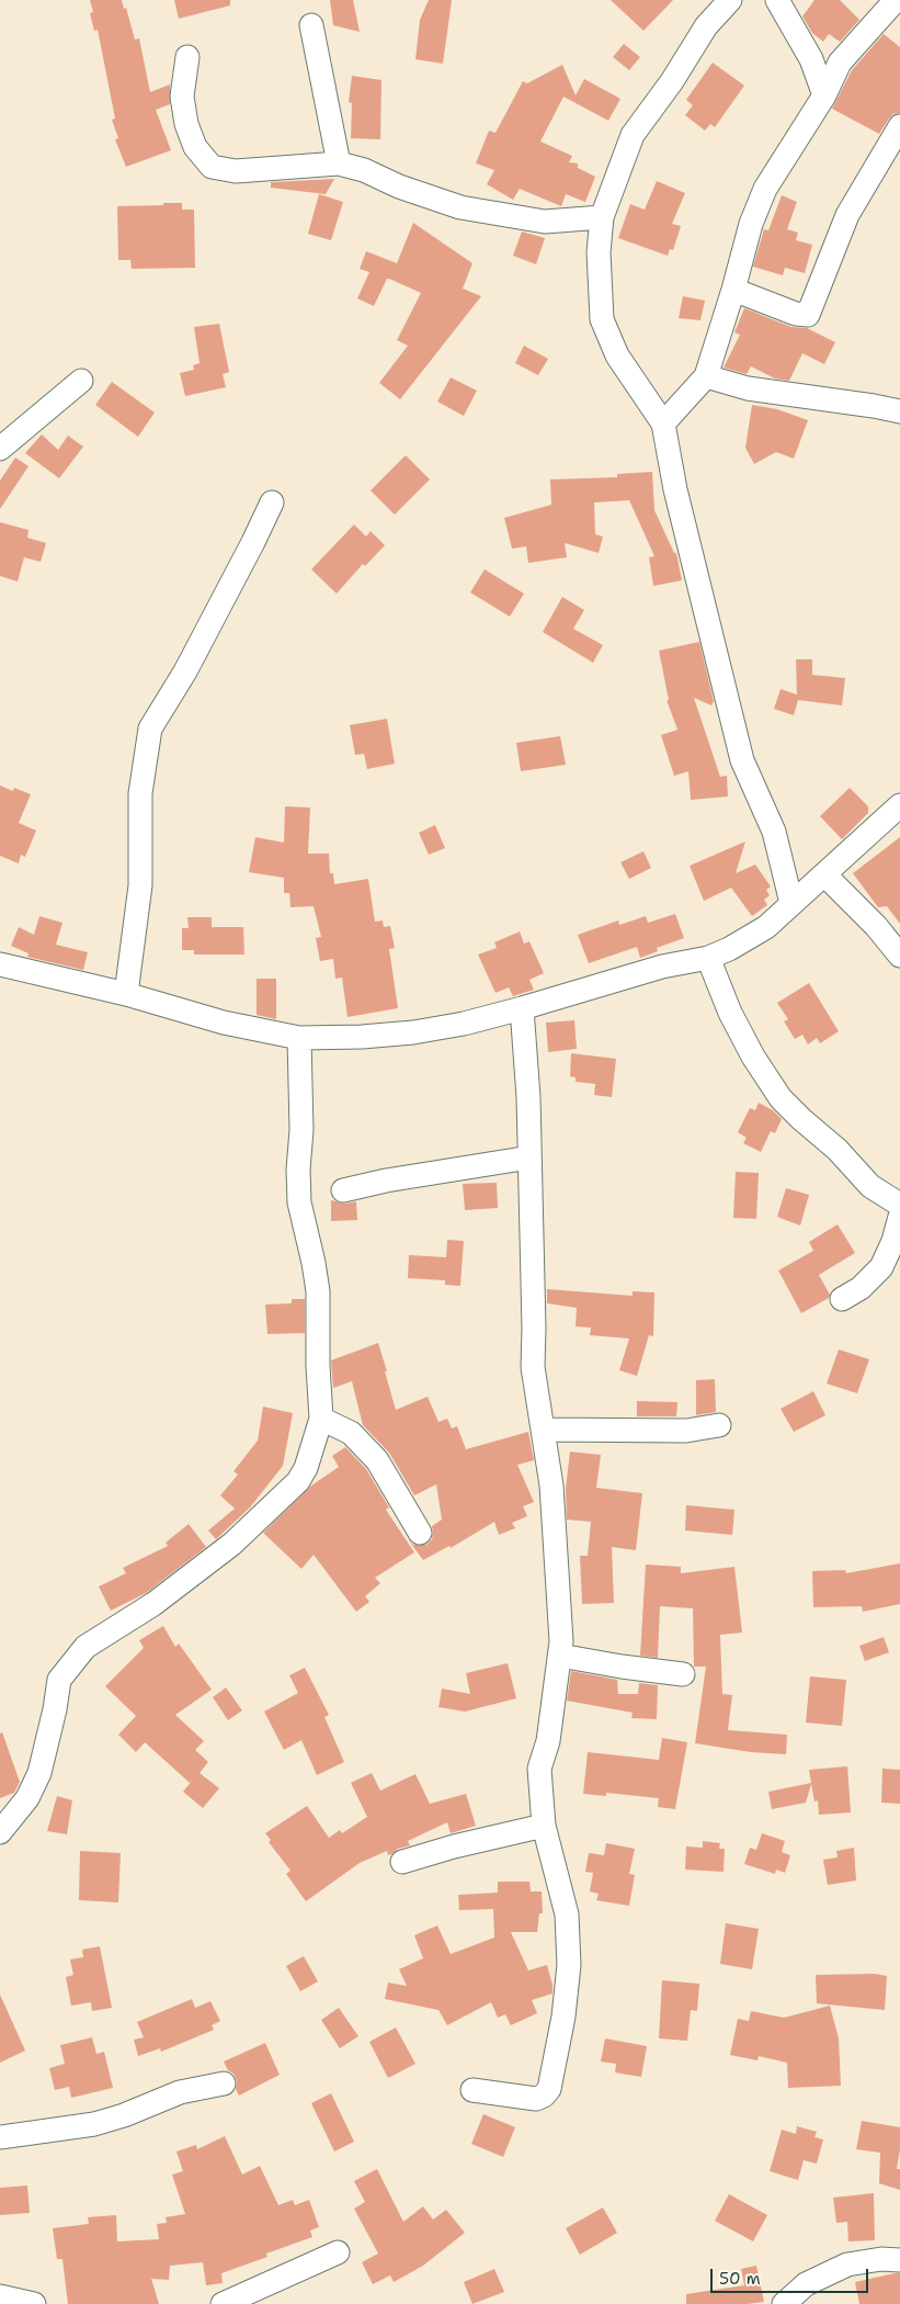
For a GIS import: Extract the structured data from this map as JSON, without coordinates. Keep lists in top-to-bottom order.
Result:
{
  "scale_bar": "50 m"
}
